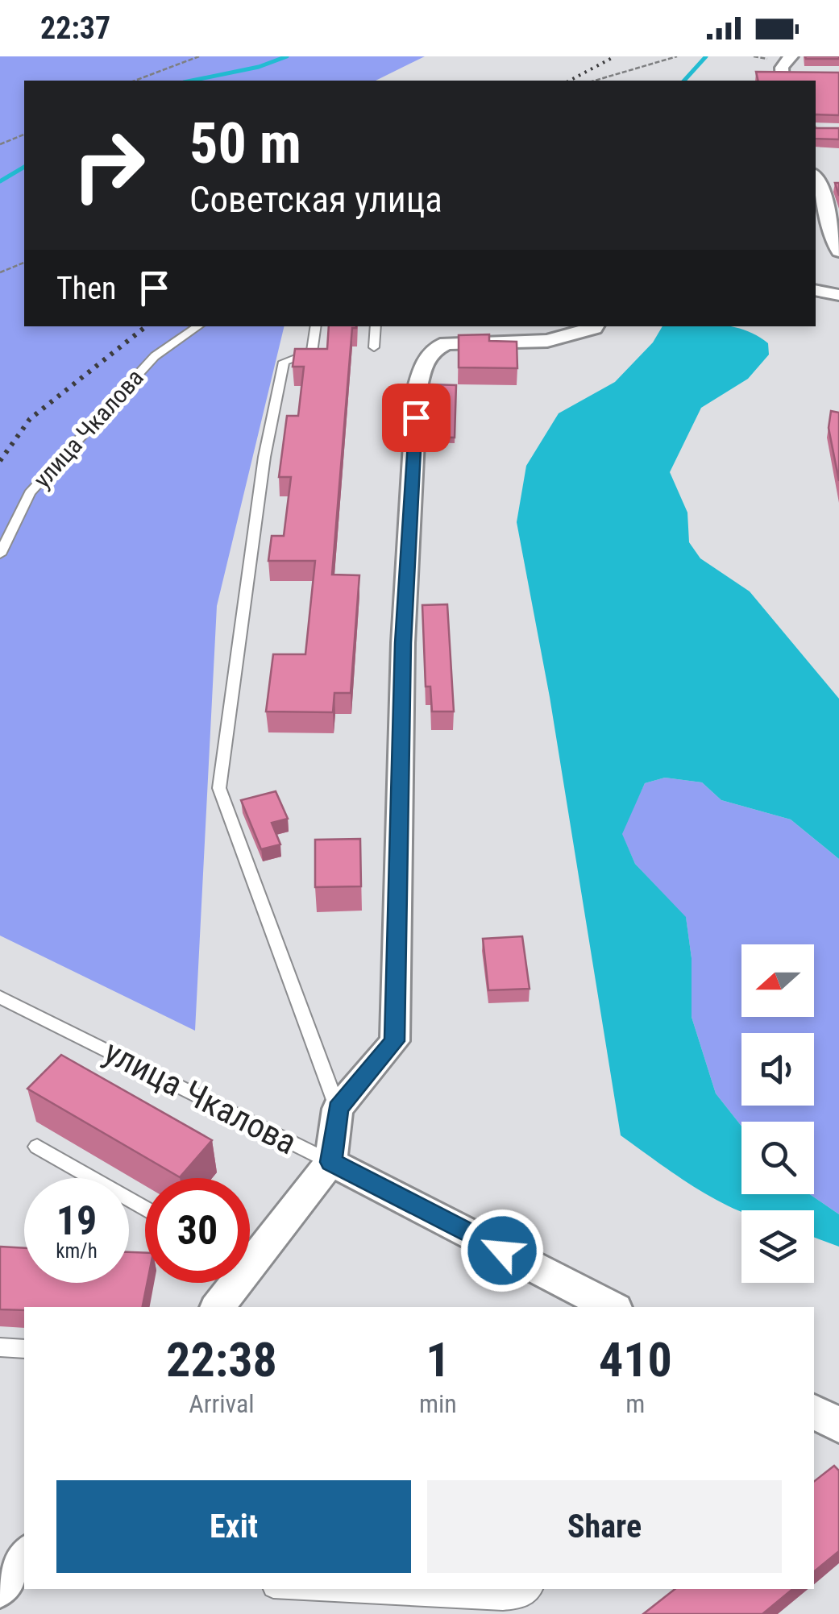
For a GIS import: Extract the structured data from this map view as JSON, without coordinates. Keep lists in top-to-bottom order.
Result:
{
  "streets": {
    "street": ["улица Чкалова"]
  },
  "north": "left",
  "page": {
    "status": "22:37",
    "turn": ["50 m", "Советская улица"],
    "then": "Then",
    "speed": "19 km/h",
    "limit": "30",
    "eta": [
      "22:38",
      "Arrival",
      "1",
      "min",
      "410",
      "m"
    ],
    "buttons": ["Exit", "Share"]
  }
}
